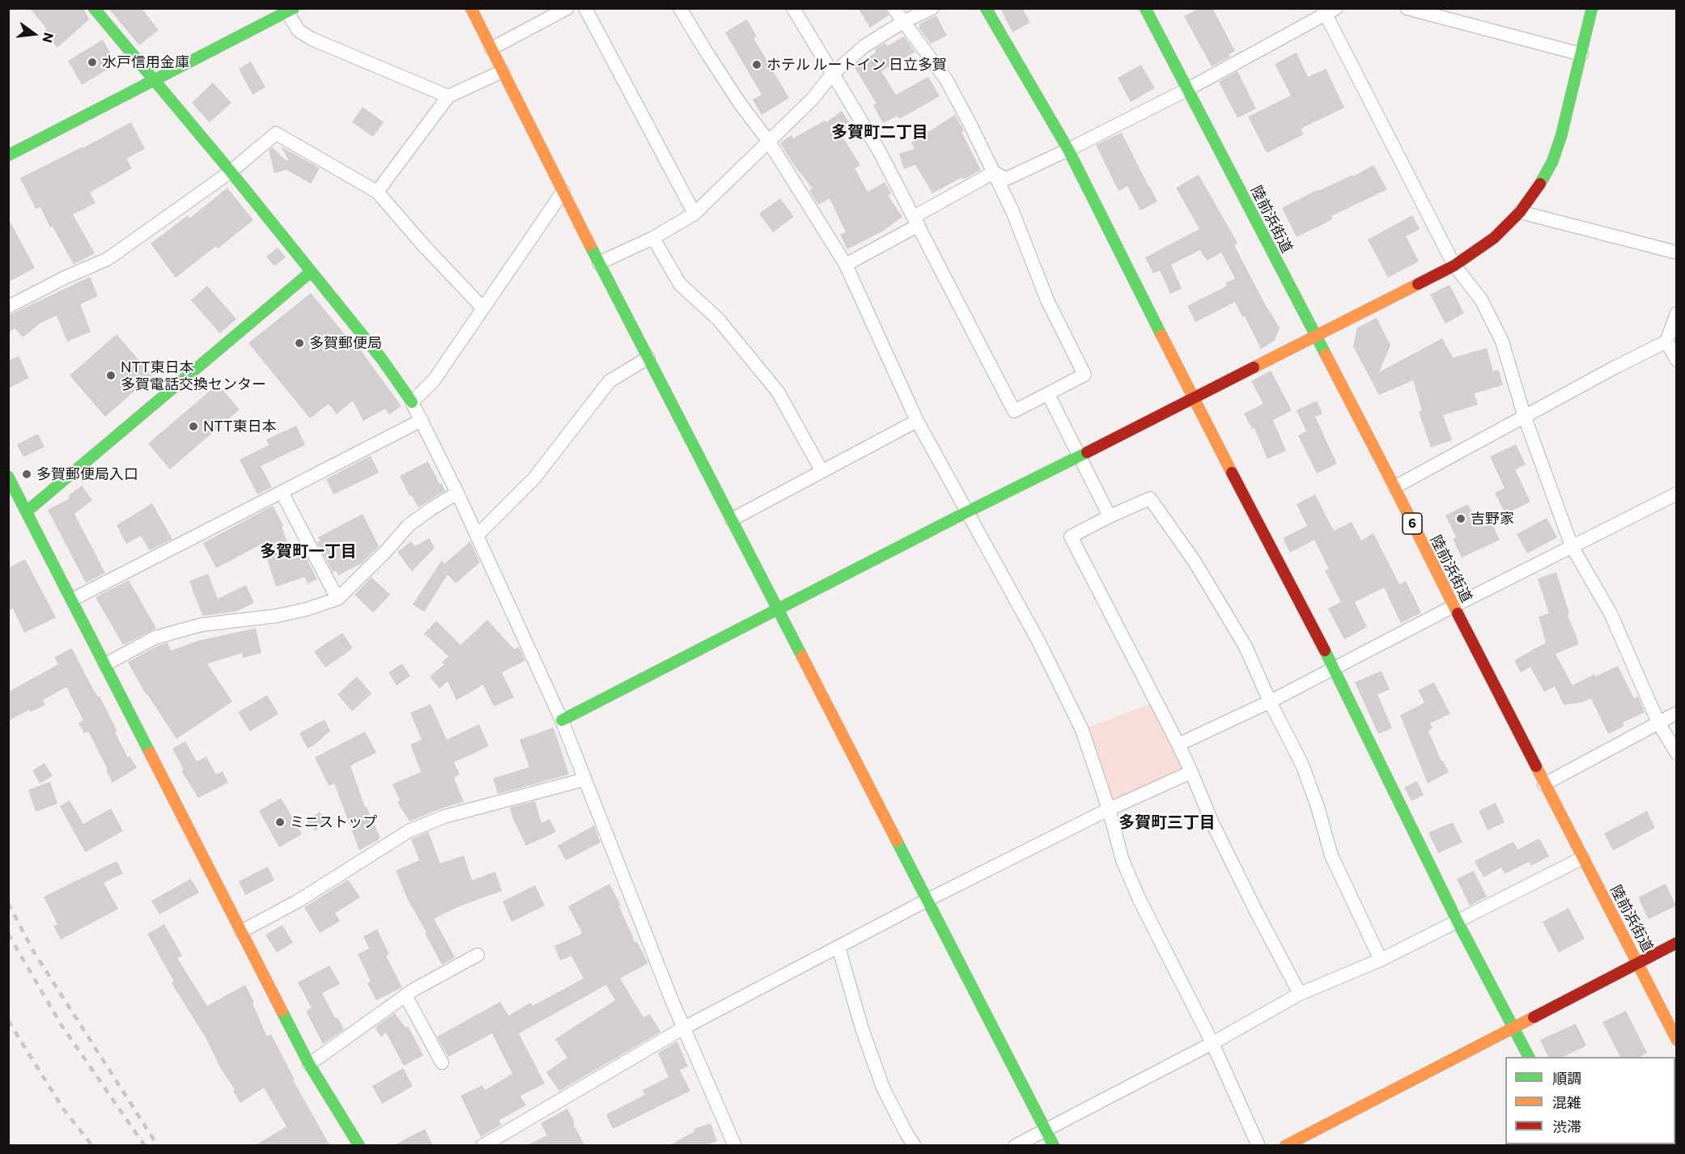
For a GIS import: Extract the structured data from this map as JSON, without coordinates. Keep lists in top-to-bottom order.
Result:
{
  "streets": {
    "main road": ["陸前浜街道", "6"]
  },
  "districts": ["多賀町二丁目", "多賀町一丁目", "多賀町三丁目"],
  "places": [
    "水戸信用金庫",
    "ホテル ルートイン 日立多賀",
    "多賀郵便局",
    "NTT東日本 多賀電話交換センター",
    "NTT東日本",
    "多賀郵便局入口",
    "吉野家",
    "ミニストップ"
  ],
  "legend": ["順調", "混雑", "渋滞"],
  "north": "right"
}
